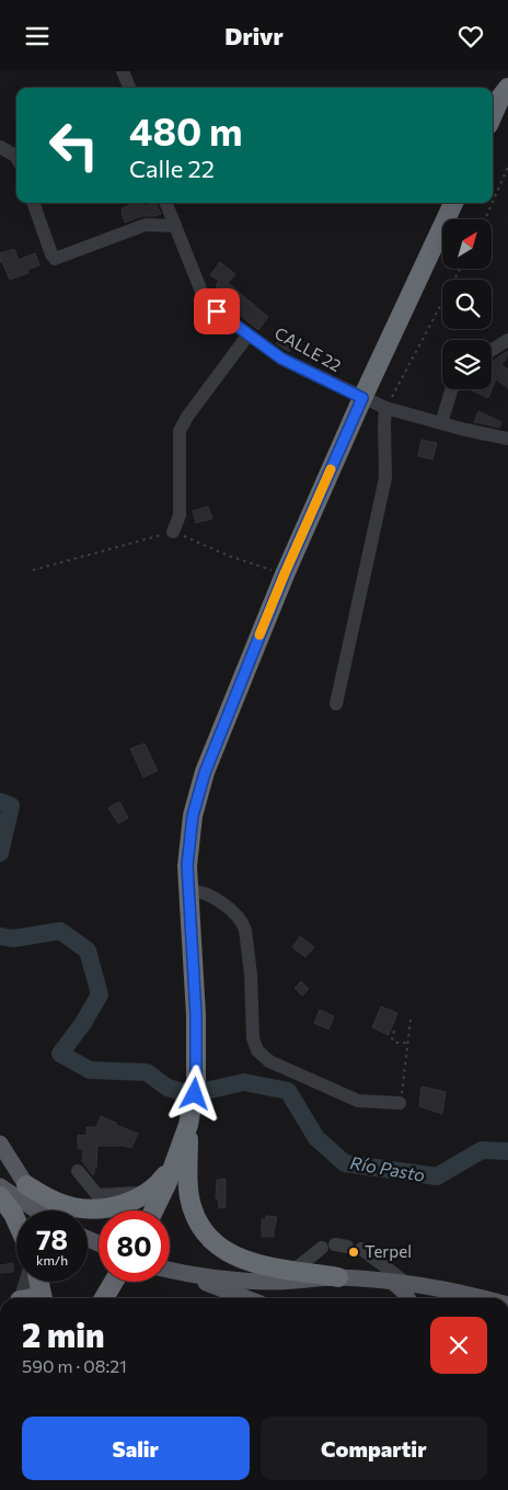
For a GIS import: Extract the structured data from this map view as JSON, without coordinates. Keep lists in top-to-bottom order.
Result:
{
  "streets": {
    "street": ["CALLE 22"]
  },
  "water": ["Río Pasto"],
  "places": ["Terpel"],
  "north": "top right",
  "page": {
    "header": "Drivr",
    "turn": ["480 m", "Calle 22"],
    "speed": "78 km/h",
    "limit": "80",
    "heading": ["2 min", "590 m · 08:21"],
    "buttons": ["Salir", "Compartir"]
  }
}
